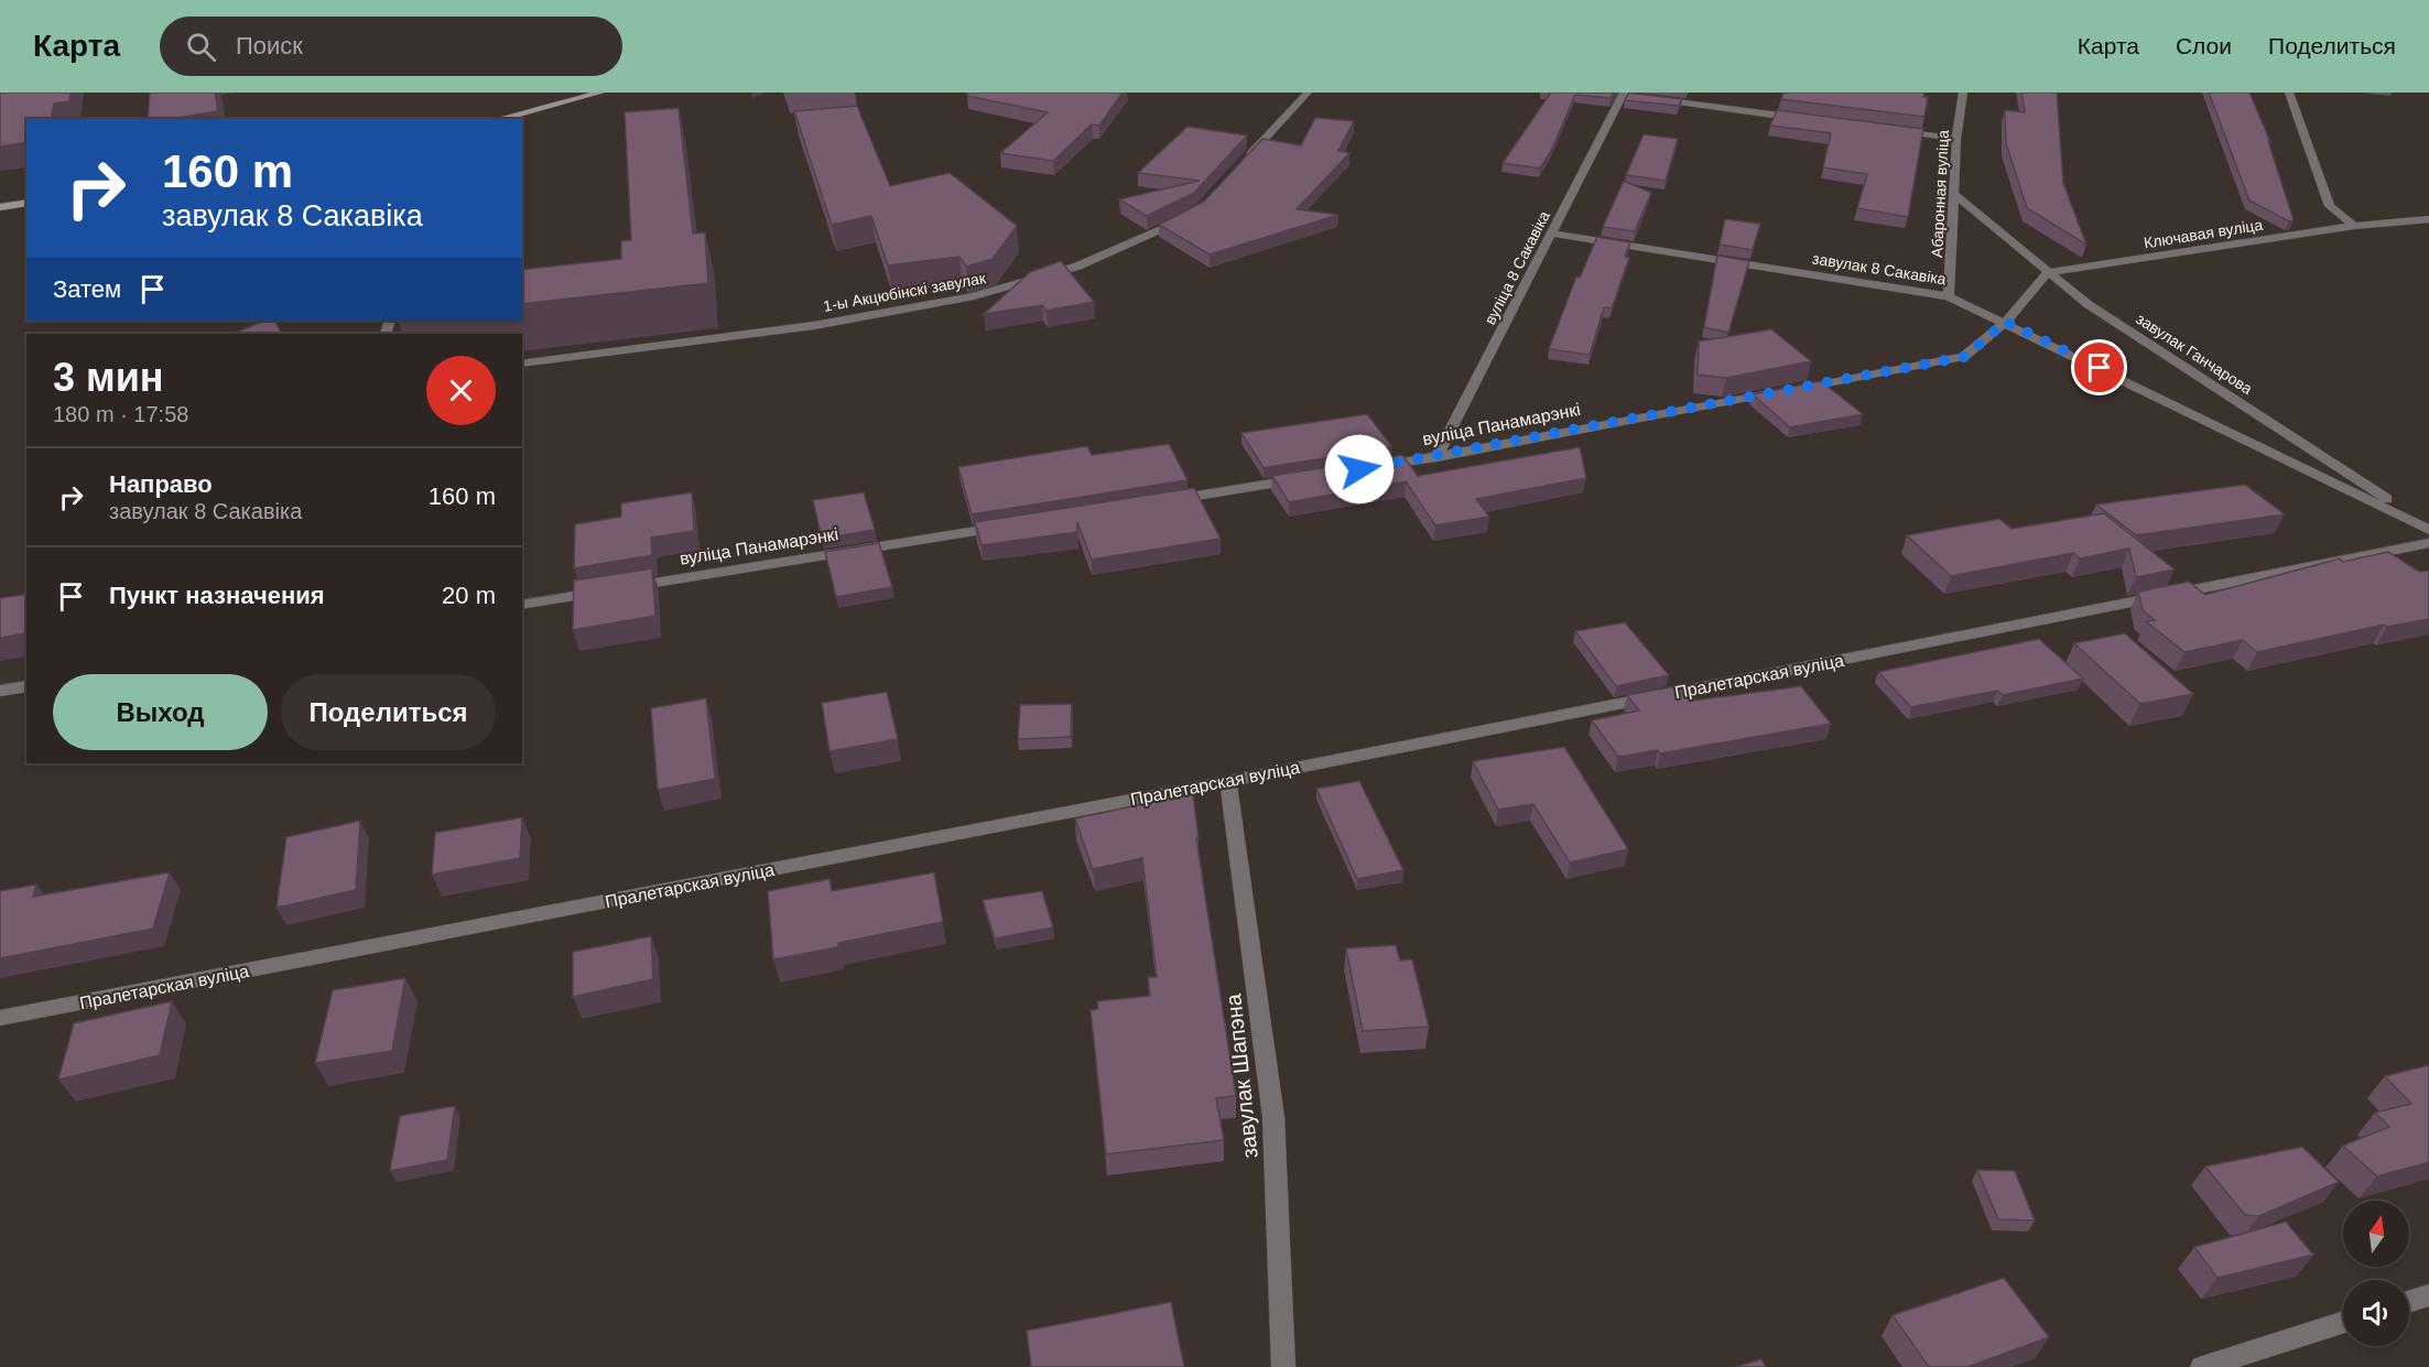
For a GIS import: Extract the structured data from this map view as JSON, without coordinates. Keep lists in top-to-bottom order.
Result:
{
  "streets": {
    "street": [
      "Абаронная вуліца",
      "Ключавая вуліца",
      "вуліца 8 Сакавіка",
      "завулак 8 Сакавіка",
      "1-ы Акцюбінскі завулак",
      "завулак Ганчарова",
      "вуліца Панамарэнкі",
      "Пралетарская вуліца",
      "завулак Шапэна"
    ]
  },
  "crossings": [
    ["Абаронная вуліца", "завулак 8 Сакавіка"],
    ["Абаронная вуліца", "завулак Ганчарова"],
    ["Ключавая вуліца", "завулак Ганчарова"],
    ["вуліца 8 Сакавіка", "завулак 8 Сакавіка"],
    ["вуліца 8 Сакавіка", "вуліца Панамарэнкі"],
    ["завулак 8 Сакавіка", "завулак Ганчарова"],
    ["завулак 8 Сакавіка", "вуліца Панамарэнкі"],
    ["Пралетарская вуліца", "завулак Шапэна"]
  ],
  "north": "top",
  "page": {
    "header": "Карта",
    "search": "Поиск",
    "nav": ["Карта", "Слои", "Поделиться"],
    "turn": ["160 m", "завулак 8 Сакавіка"],
    "then": "Затем",
    "heading": ["3 мин", "180 m · 17:58"],
    "list": [
      {
        "name": "Направо",
        "note": "завулак 8 Сакавіка",
        "value": "160 m"
      },
      {
        "name": "Пункт назначения",
        "value": "20 m"
      }
    ],
    "buttons": ["Выход", "Поделиться"]
  }
}
